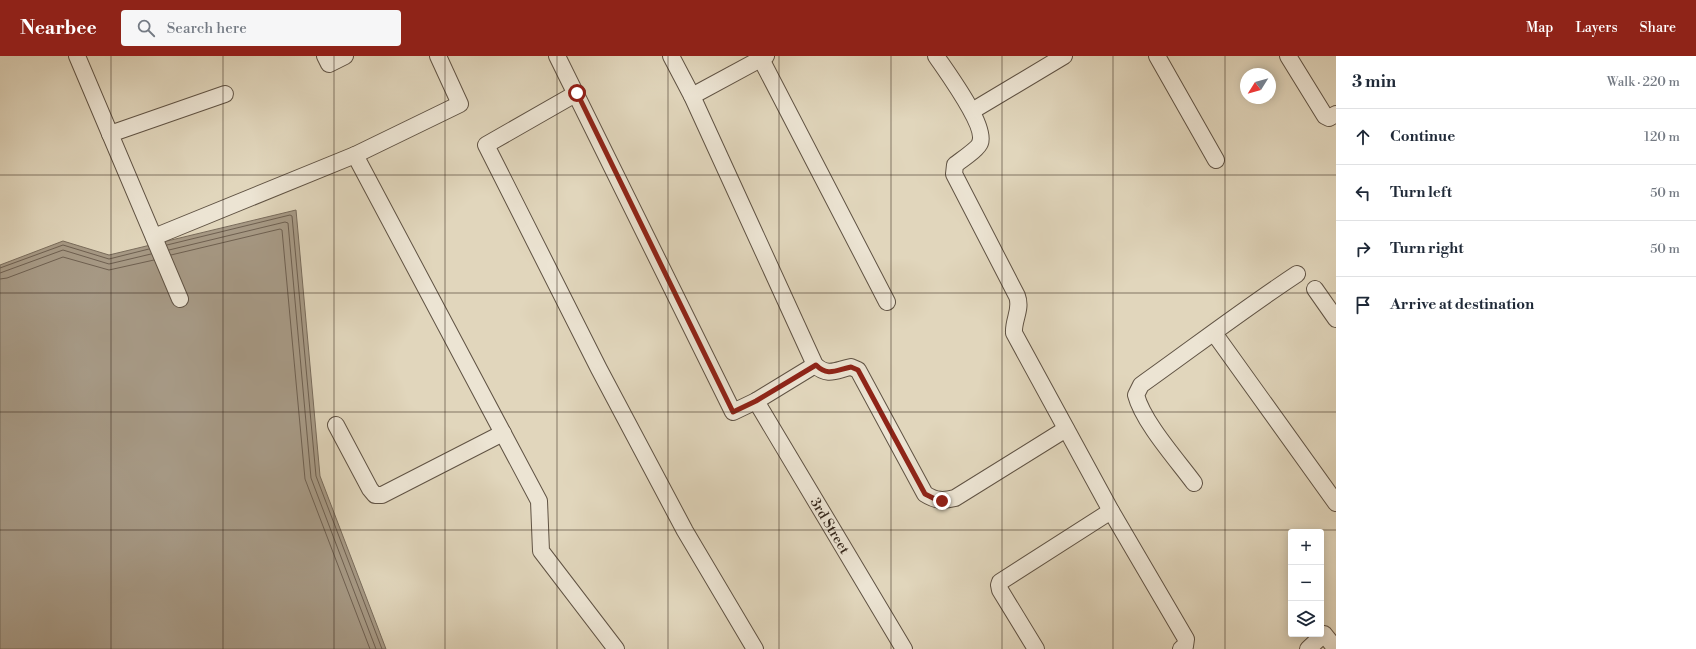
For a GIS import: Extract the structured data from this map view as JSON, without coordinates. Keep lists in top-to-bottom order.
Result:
{
  "streets": {
    "street": ["3rd Street"]
  },
  "north": "bottom left",
  "page": {
    "header": "Nearbee",
    "search": "Search here",
    "nav": ["Map", "Layers", "Share"],
    "heading": ["3 min", "Walk · 220 m"],
    "list": [
      ["Continue", "120 m"],
      ["Turn left", "50 m"],
      ["Turn right", "50 m"],
      "Arrive at destination"
    ],
    "map_buttons": ["+", "−"]
  }
}
